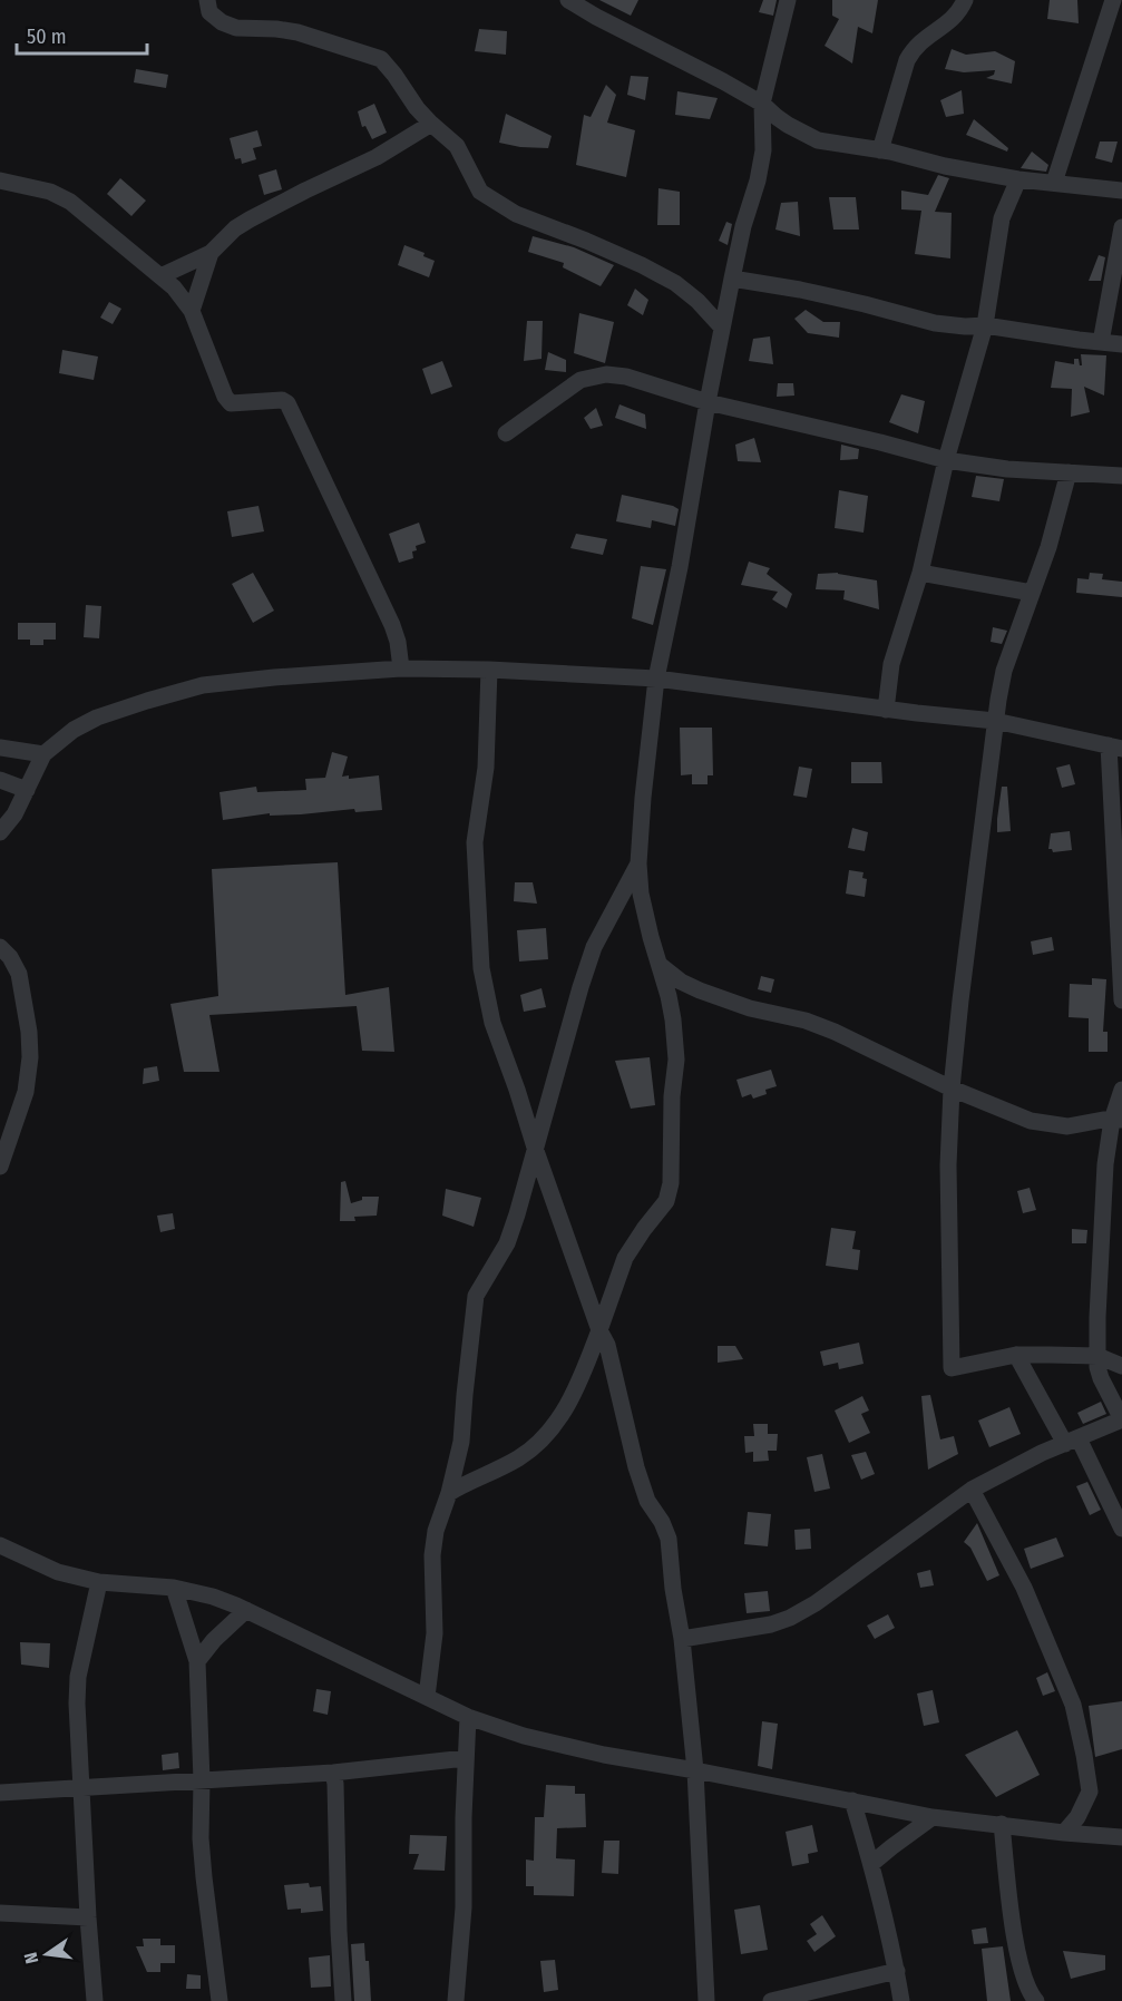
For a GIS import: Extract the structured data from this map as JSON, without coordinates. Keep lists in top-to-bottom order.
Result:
{
  "scale_bar": "50 m",
  "north": "left"
}
